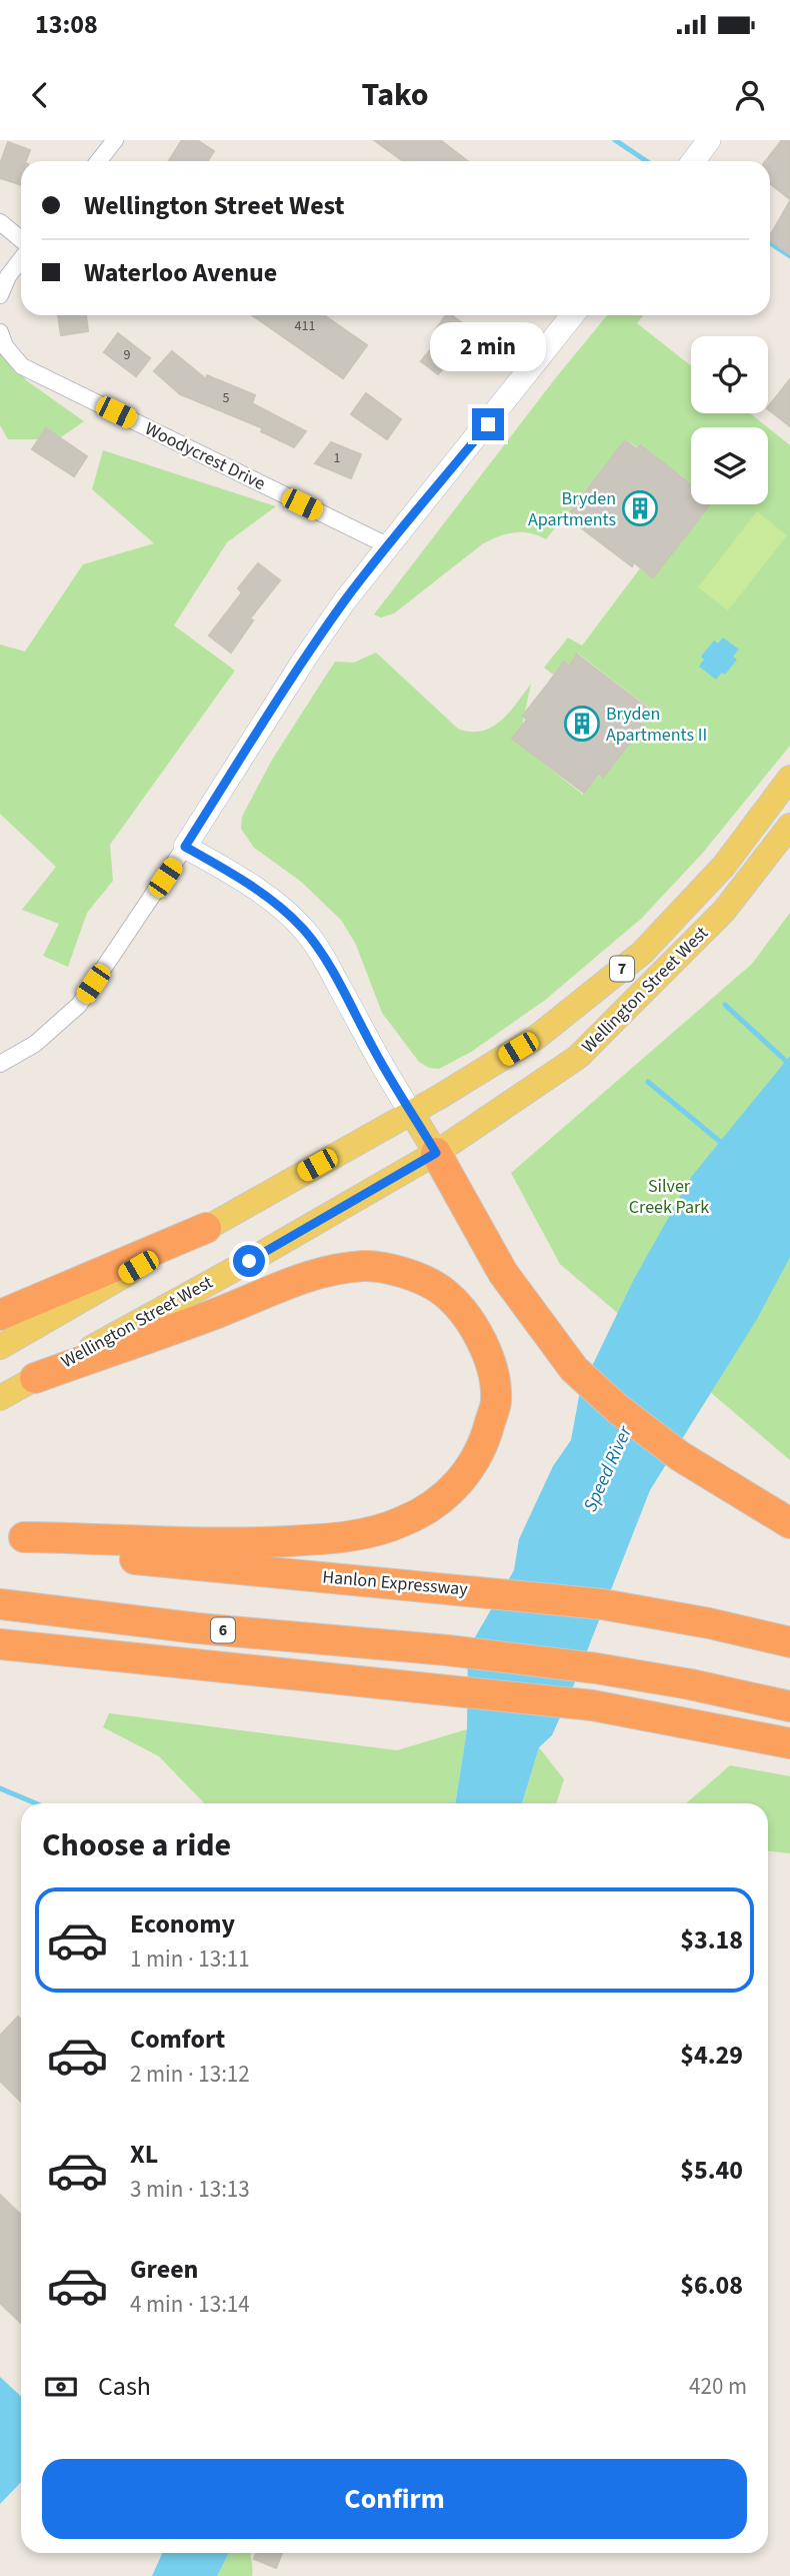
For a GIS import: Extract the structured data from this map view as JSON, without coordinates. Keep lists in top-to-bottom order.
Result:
{
  "streets": {
    "highway": ["Hanlon Expressway", "6"],
    "main road": ["7", "Wellington Street West"],
    "street": ["Woodycrest Drive"]
  },
  "water": ["Speed River"],
  "parks": ["Silver Creek Park"],
  "places": {
    "building": ["Bryden Apartments", "Bryden Apartments II"]
  },
  "house_numbers": [
    "411",
    "9",
    "5",
    "1"
  ],
  "page": {
    "status": "13:08",
    "header": "Tako",
    "banner": ["Wellington Street West", "Waterloo Avenue"],
    "bubble": "2 min",
    "heading": "Choose a ride",
    "list": [
      {
        "name": "Economy",
        "note": "1 min · 13:11",
        "value": "$3.18"
      },
      {
        "name": "Comfort",
        "note": "2 min · 13:12",
        "value": "$4.29"
      },
      {
        "name": "XL",
        "note": "3 min · 13:13",
        "value": "$5.40"
      },
      {
        "name": "Green",
        "note": "4 min · 13:14",
        "value": "$6.08"
      }
    ],
    "pay": ["Cash", "420 m"],
    "buttons": "Confirm"
  }
}
